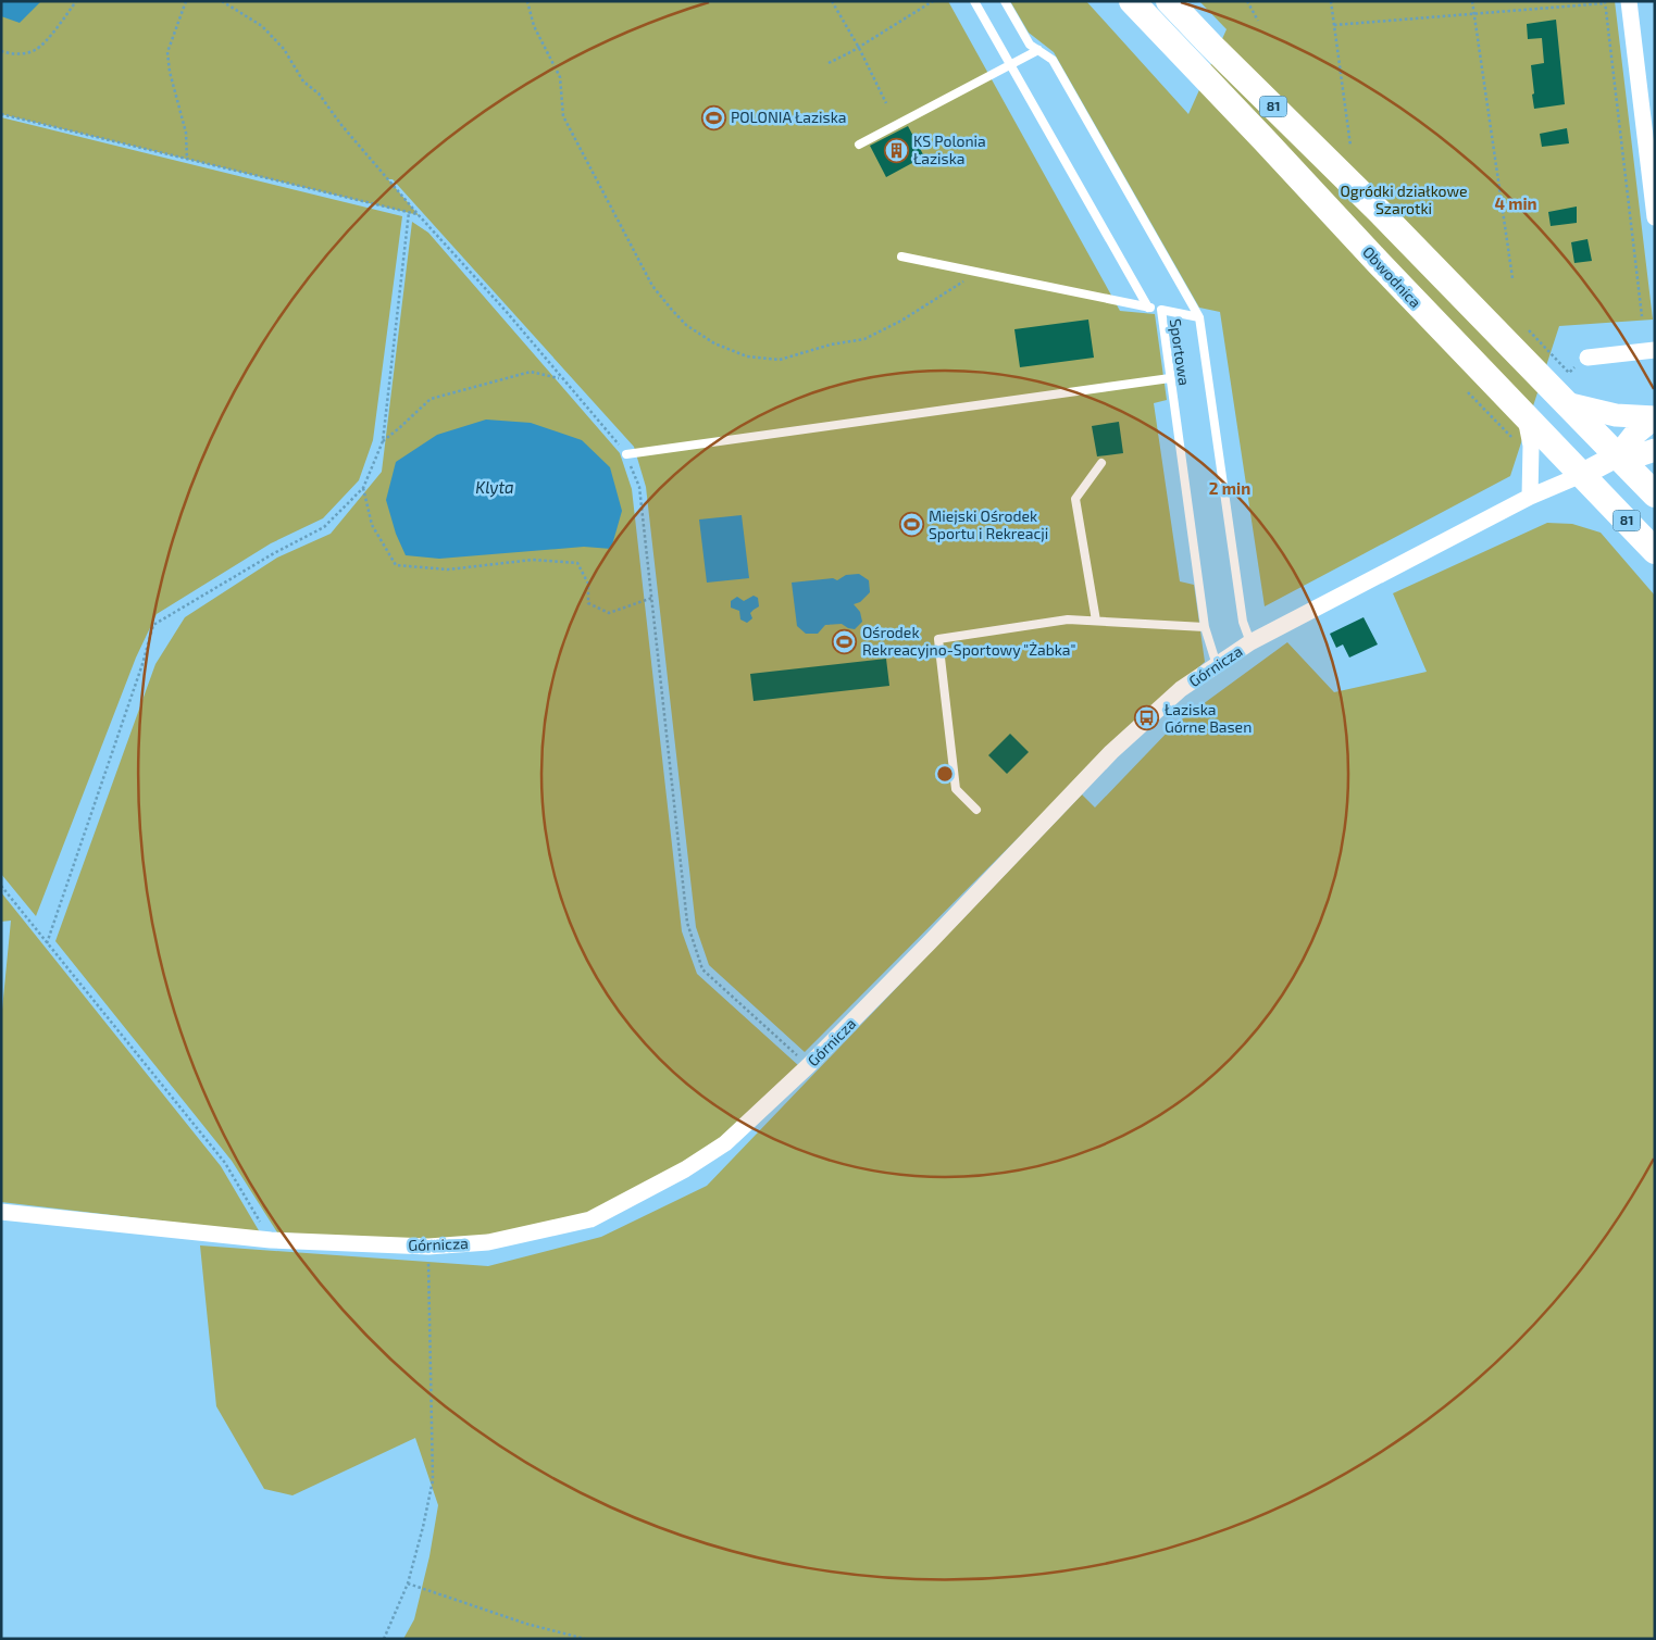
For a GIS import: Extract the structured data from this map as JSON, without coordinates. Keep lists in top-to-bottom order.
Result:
{
  "streets": {
    "main road": ["81", "Obwodnica"],
    "street": ["Górnicza"],
    "lane": ["Sportowa"]
  },
  "crossings": [
    ["Obwodnica", "Górnicza"],
    ["Sportowa", "Górnicza"]
  ],
  "water": ["Klyta"],
  "parks": ["Ogródki działkowe Szarotki"],
  "places": {
    "sports": ["POLONIA Łaziska", "Miejski Ośrodek Sportu i Rekreacji", "Ośrodek Rekreacyjno-Sportowy \"Żabka\""],
    "building": ["KS Polonia Łaziska"],
    "bus stop": ["Łaziska Górne Basen"]
  },
  "rings": ["4 min", "2 min"]
}
